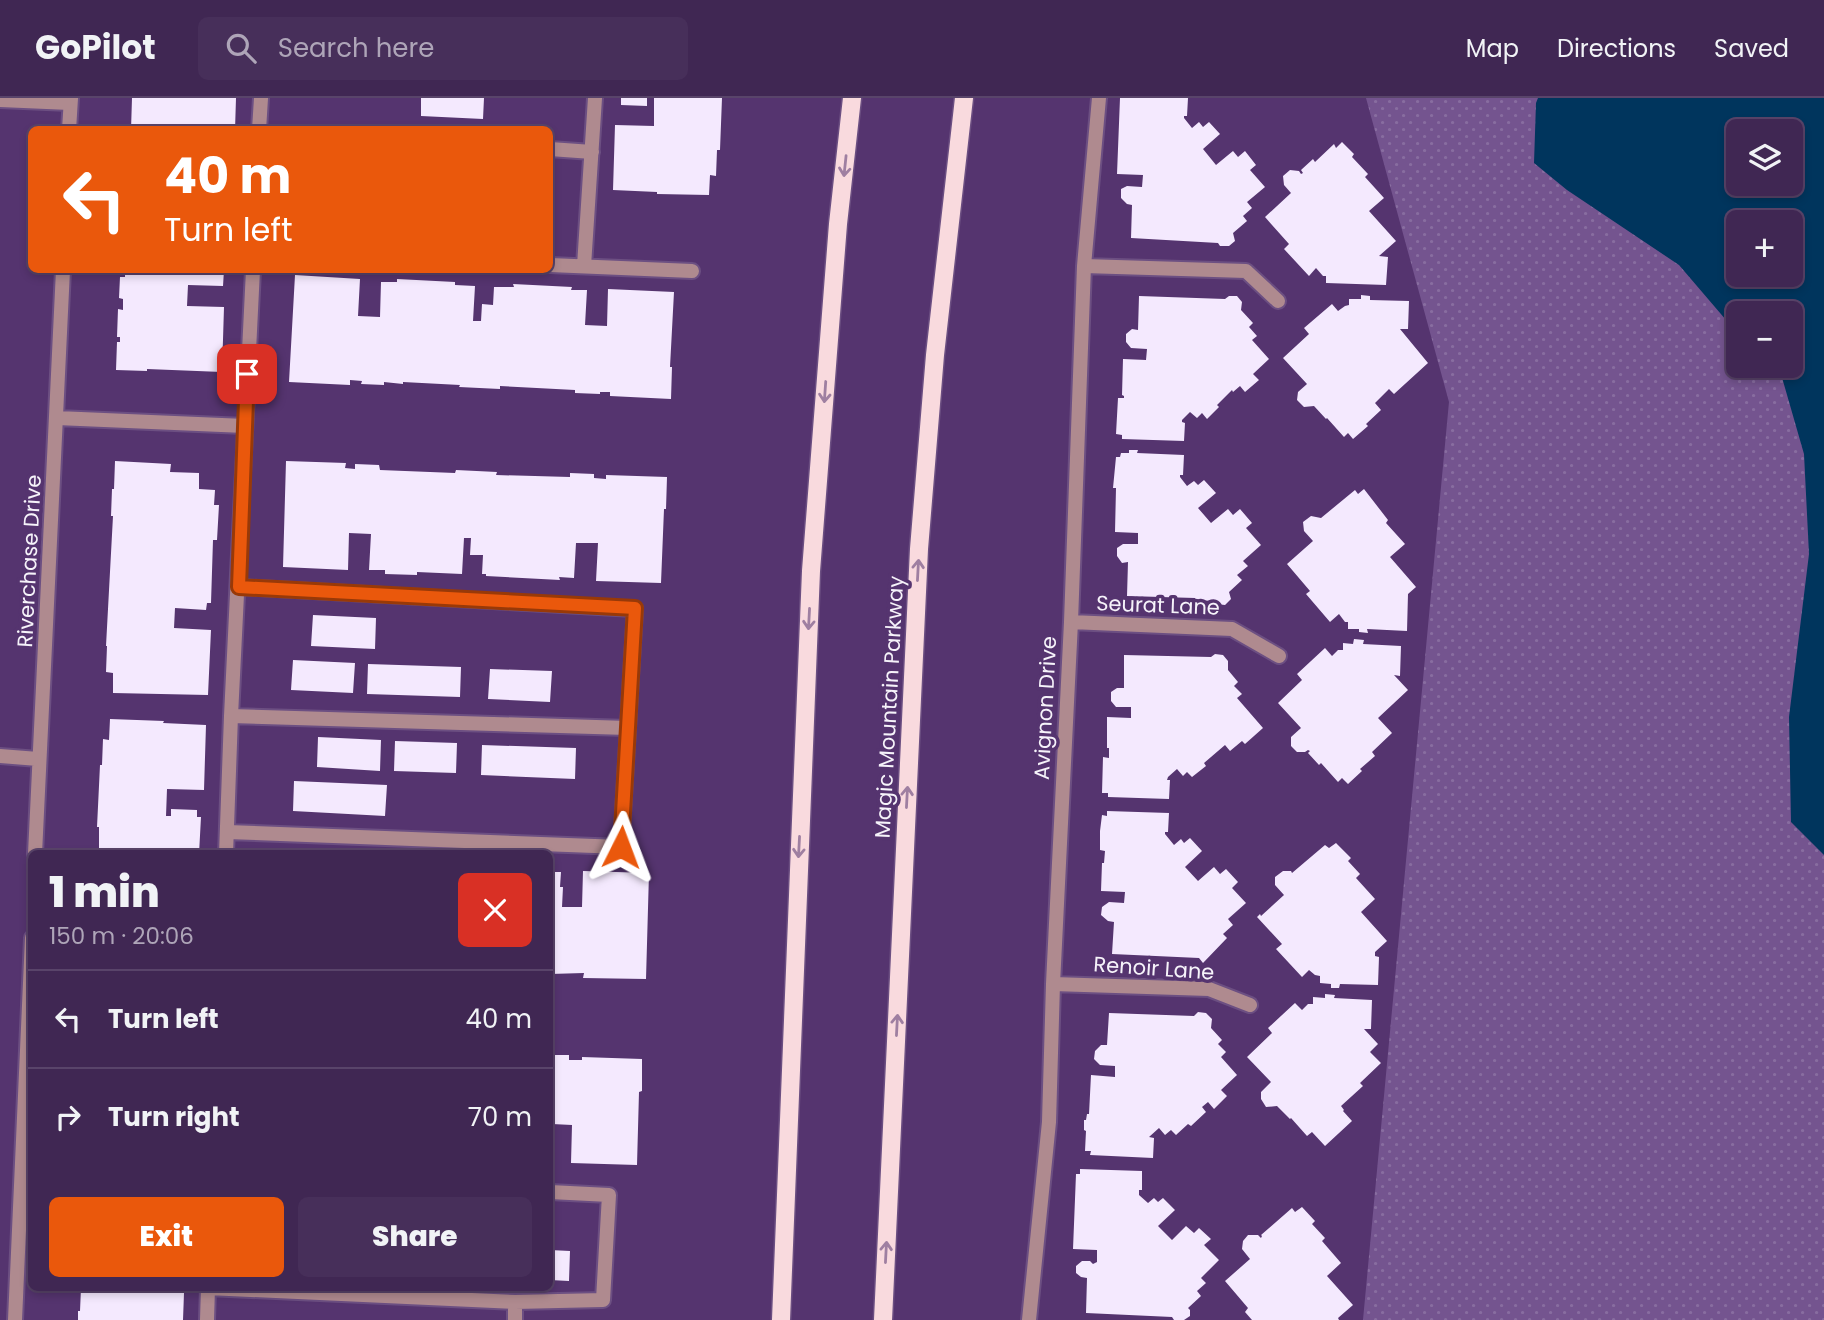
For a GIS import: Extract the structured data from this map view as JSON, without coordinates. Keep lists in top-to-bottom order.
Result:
{
  "streets": {
    "main road": ["Magic Mountain Parkway"],
    "lane": [
      "Riverchase Drive",
      "Seurat Lane",
      "Avignon Drive",
      "Renoir Lane"
    ]
  },
  "crossings": [
    ["Seurat Lane", "Avignon Drive"],
    ["Avignon Drive", "Renoir Lane"]
  ],
  "page": {
    "header": "GoPilot",
    "search": "Search here",
    "nav": ["Map", "Directions", "Saved"],
    "map_buttons": ["+", "−"],
    "turn": ["40 m", "Turn left"],
    "heading": ["1 min", "150 m · 20:06"],
    "list": [
      {
        "name": "Turn left",
        "value": "40 m"
      },
      {
        "name": "Turn right",
        "value": "70 m"
      }
    ],
    "buttons": ["Exit", "Share"]
  }
}
